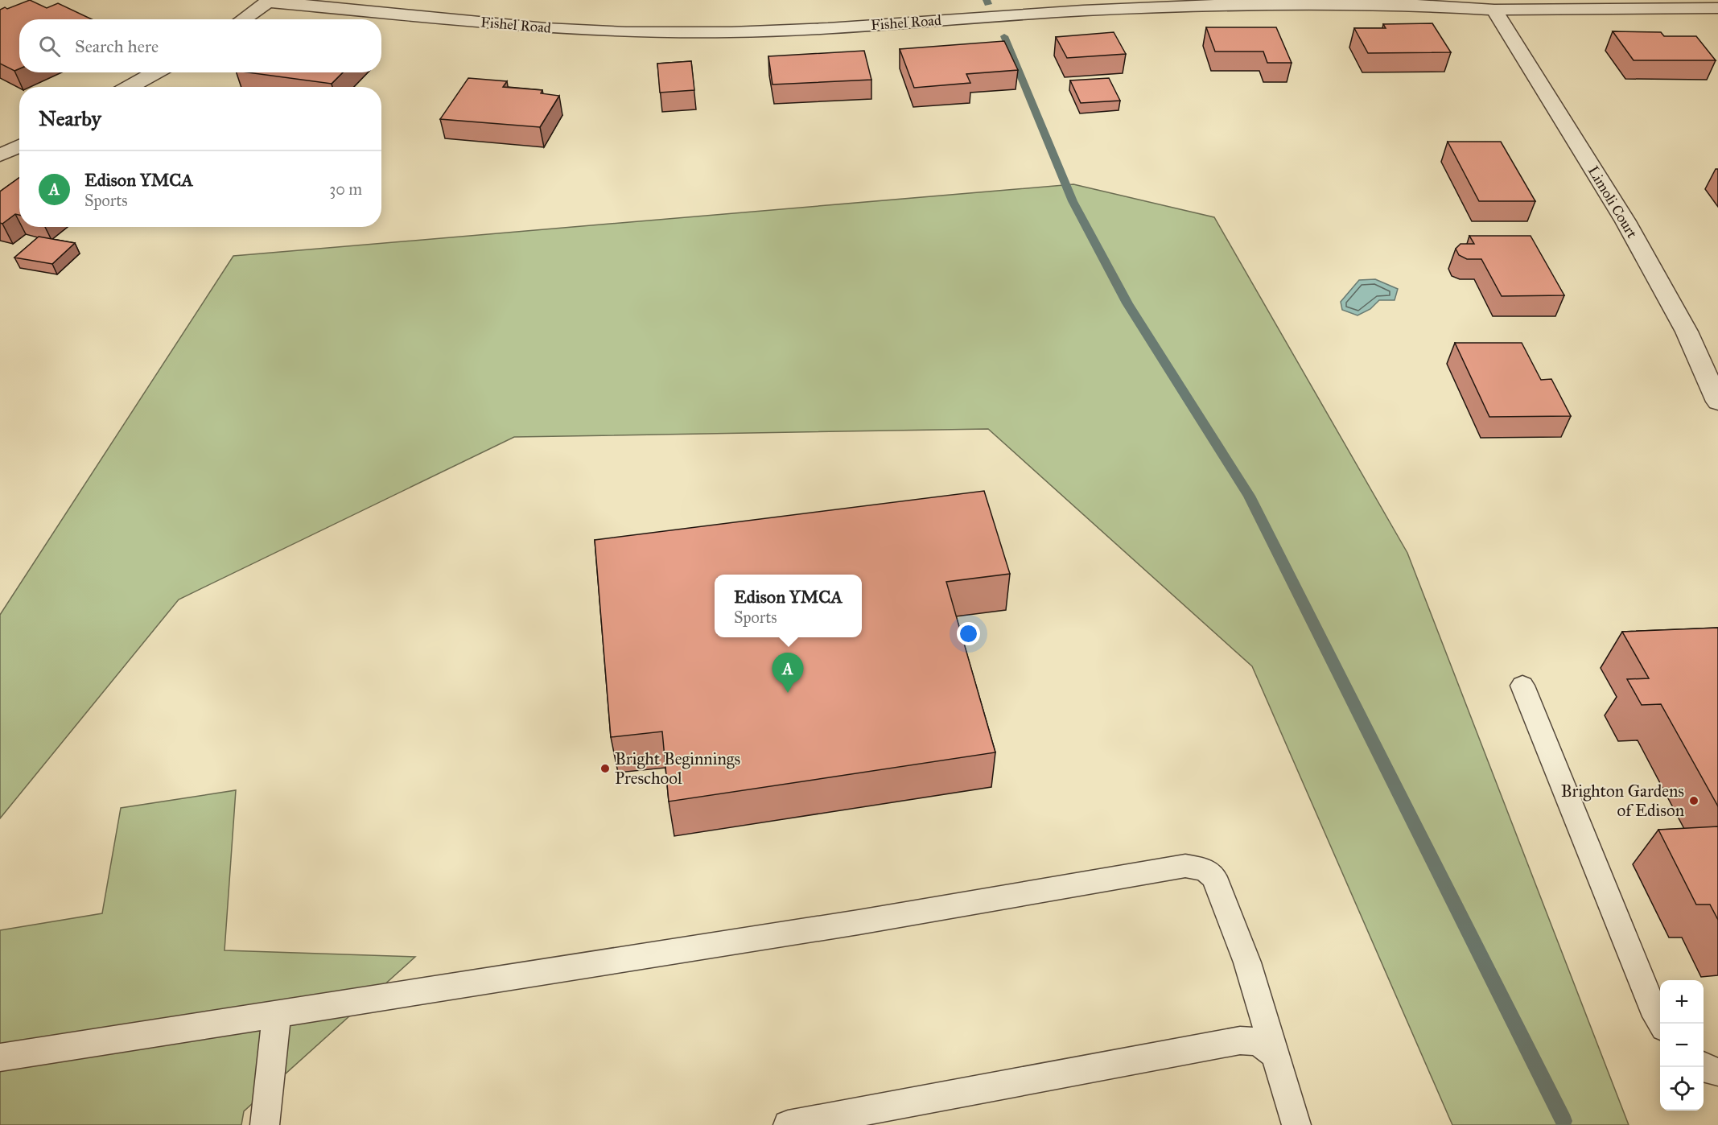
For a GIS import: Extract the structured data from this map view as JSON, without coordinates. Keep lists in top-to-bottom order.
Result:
{
  "streets": {
    "street": ["Fishel Road", "Limoli Court"]
  },
  "crossings": [
    ["Fishel Road", "Limoli Court"]
  ],
  "places": ["Bright Beginnings Preschool", "Brighton Gardens of Edison"],
  "page": {
    "search": "Search here",
    "heading": "Nearby",
    "list": [
      {
        "mark": "A",
        "name": "Edison YMCA",
        "note": "Sports",
        "value": "30 m"
      }
    ],
    "popup": ["Edison YMCA", "Sports"],
    "pins": "A",
    "map_buttons": ["+", "−"]
  }
}
